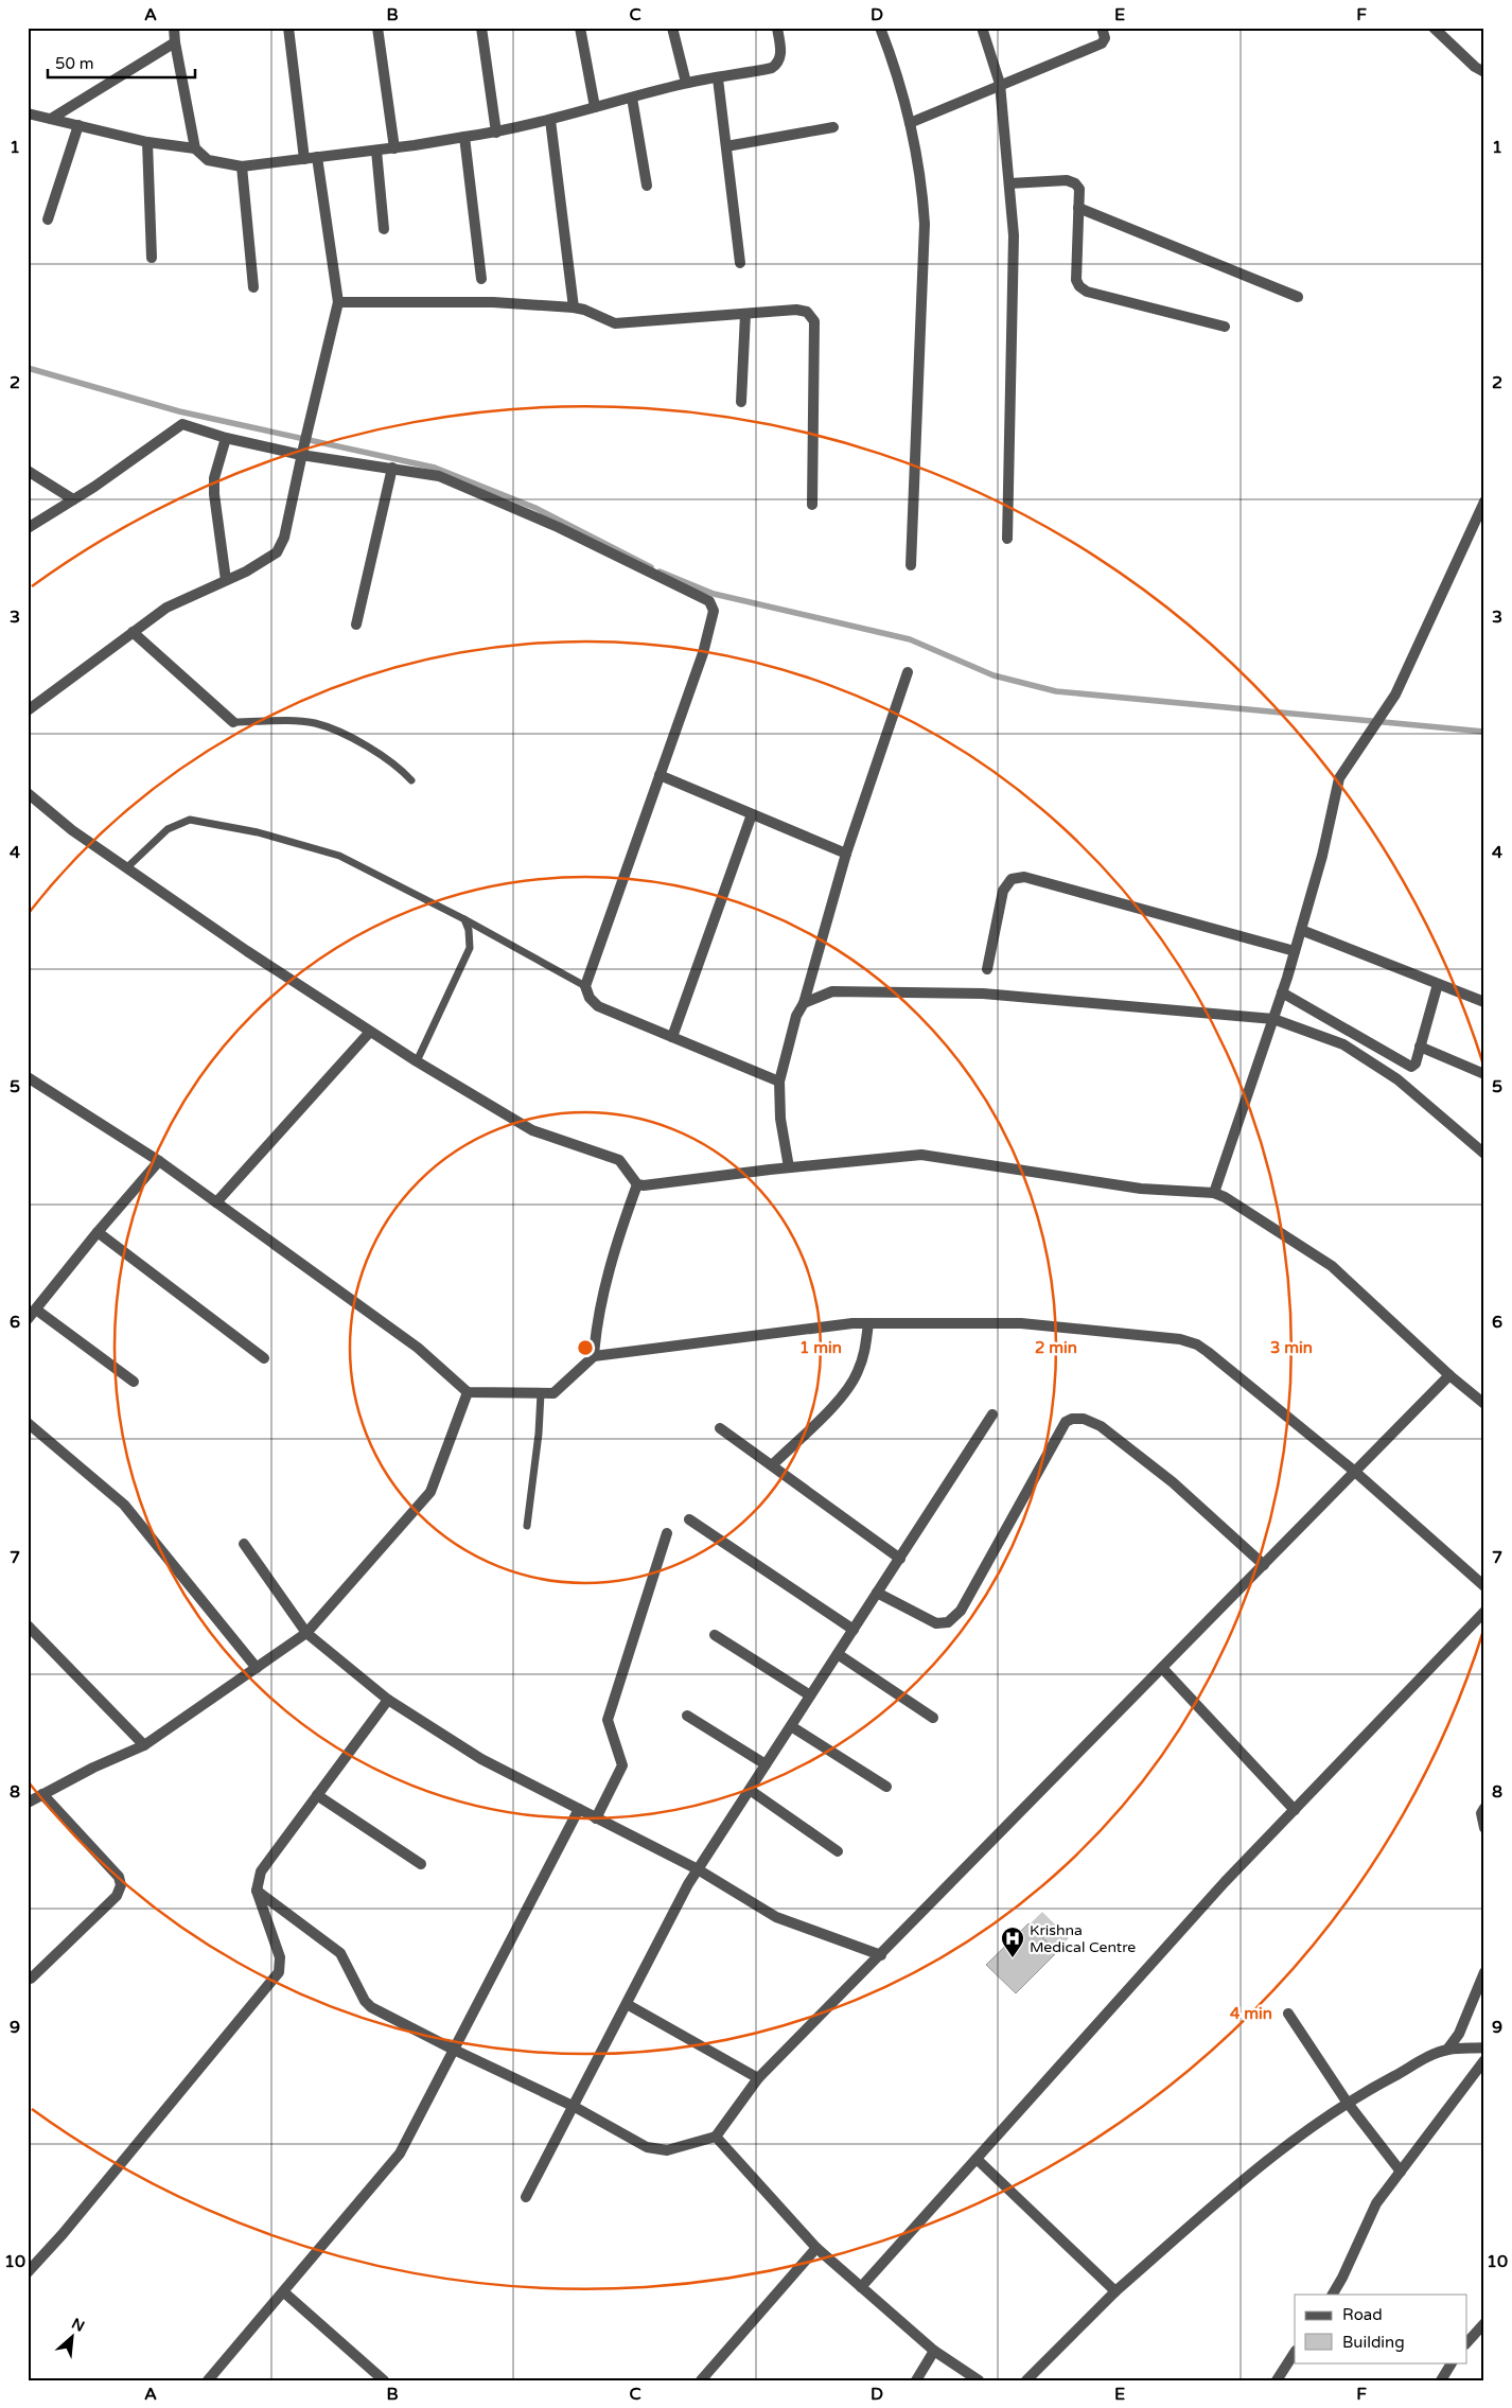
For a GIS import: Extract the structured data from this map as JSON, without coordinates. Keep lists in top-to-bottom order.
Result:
{
  "places": {
    "hospital": ["Krishna Medical Centre"]
  },
  "legend": ["Road", "Building"],
  "scale_bar": "50 m",
  "north": "top right",
  "grid": {
    "columns": [
      "A",
      "B",
      "C",
      "D",
      "E",
      "F"
    ],
    "rows": [
      "1",
      "2",
      "3",
      "4",
      "5",
      "6",
      "7",
      "8",
      "9",
      "10"
    ]
  },
  "rings": [
    "1 min",
    "2 min",
    "3 min",
    "4 min"
  ]
}
